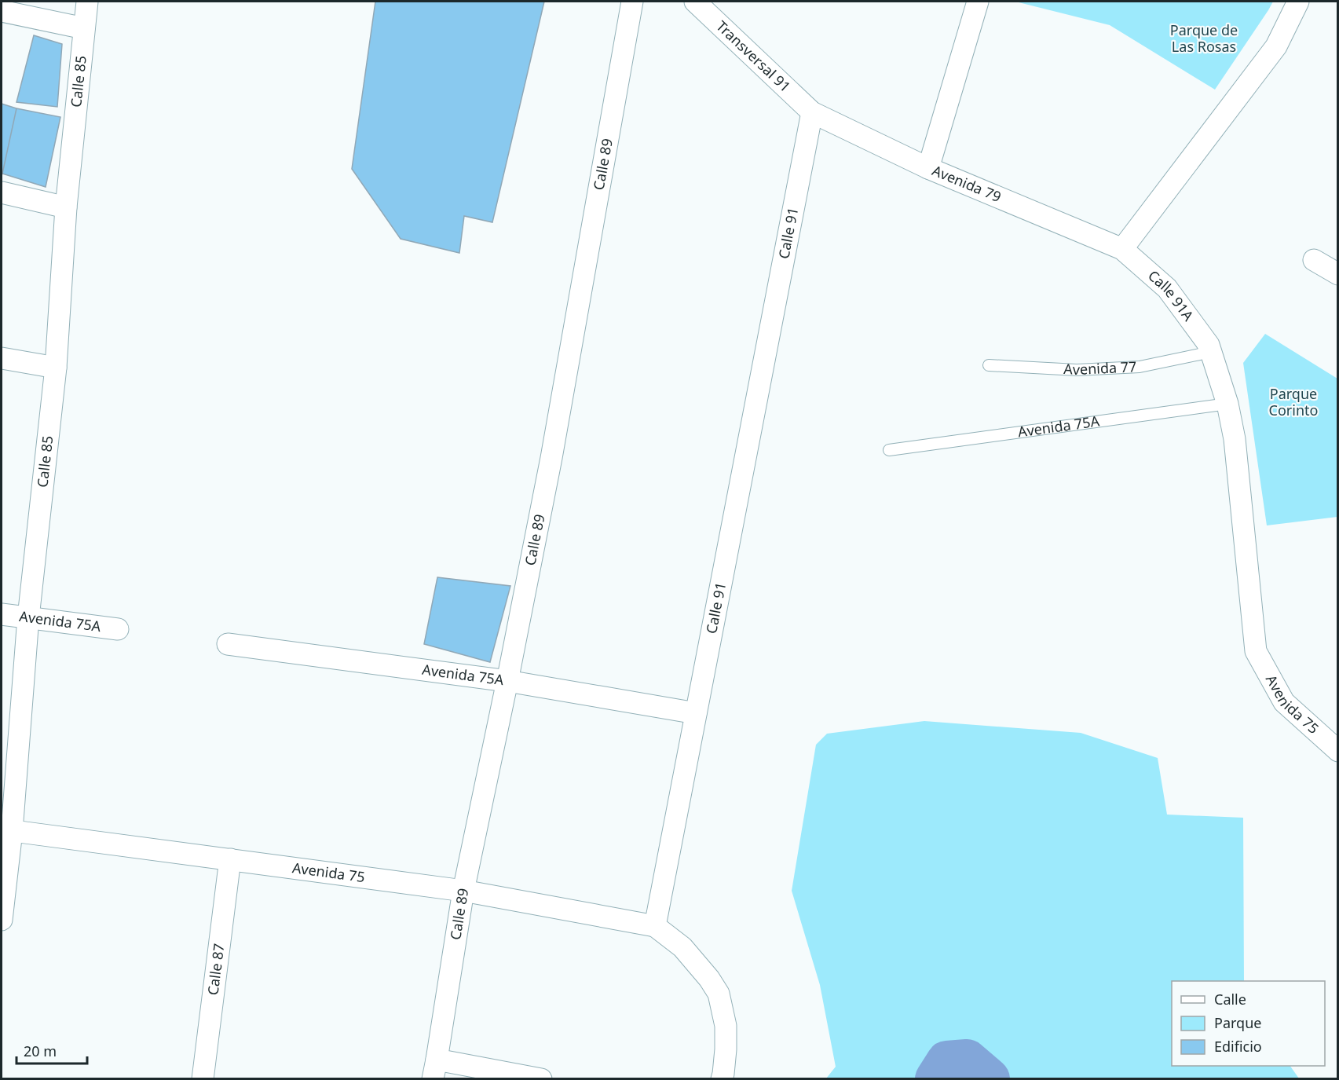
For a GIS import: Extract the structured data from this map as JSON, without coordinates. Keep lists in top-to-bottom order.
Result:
{
  "streets": {
    "street": [
      "Transversal 91",
      "Calle 85",
      "Calle 89",
      "Avenida 79",
      "Calle 91",
      "Calle 91A",
      "Avenida 75A",
      "Avenida 75",
      "Calle 87"
    ],
    "lane": ["Avenida 77"]
  },
  "crossings": [
    ["Transversal 91", "Avenida 79"],
    ["Transversal 91", "Calle 91"],
    ["Calle 85", "Avenida 75A"],
    ["Calle 85", "Avenida 75"],
    ["Calle 89", "Avenida 75A"],
    ["Calle 89", "Avenida 75"],
    ["Avenida 79", "Calle 91"],
    ["Avenida 79", "Calle 91A"],
    ["Calle 91", "Avenida 75A"],
    ["Calle 91", "Avenida 75"],
    ["Calle 91A", "Avenida 77"],
    ["Calle 91A", "Avenida 75A"],
    ["Calle 91A", "Avenida 75"],
    ["Avenida 75", "Calle 87"]
  ],
  "parks": ["Parque de Las Rosas", "Parque Corinto"],
  "legend": ["Calle", "Parque", "Edificio"],
  "scale_bar": "20 m"
}
